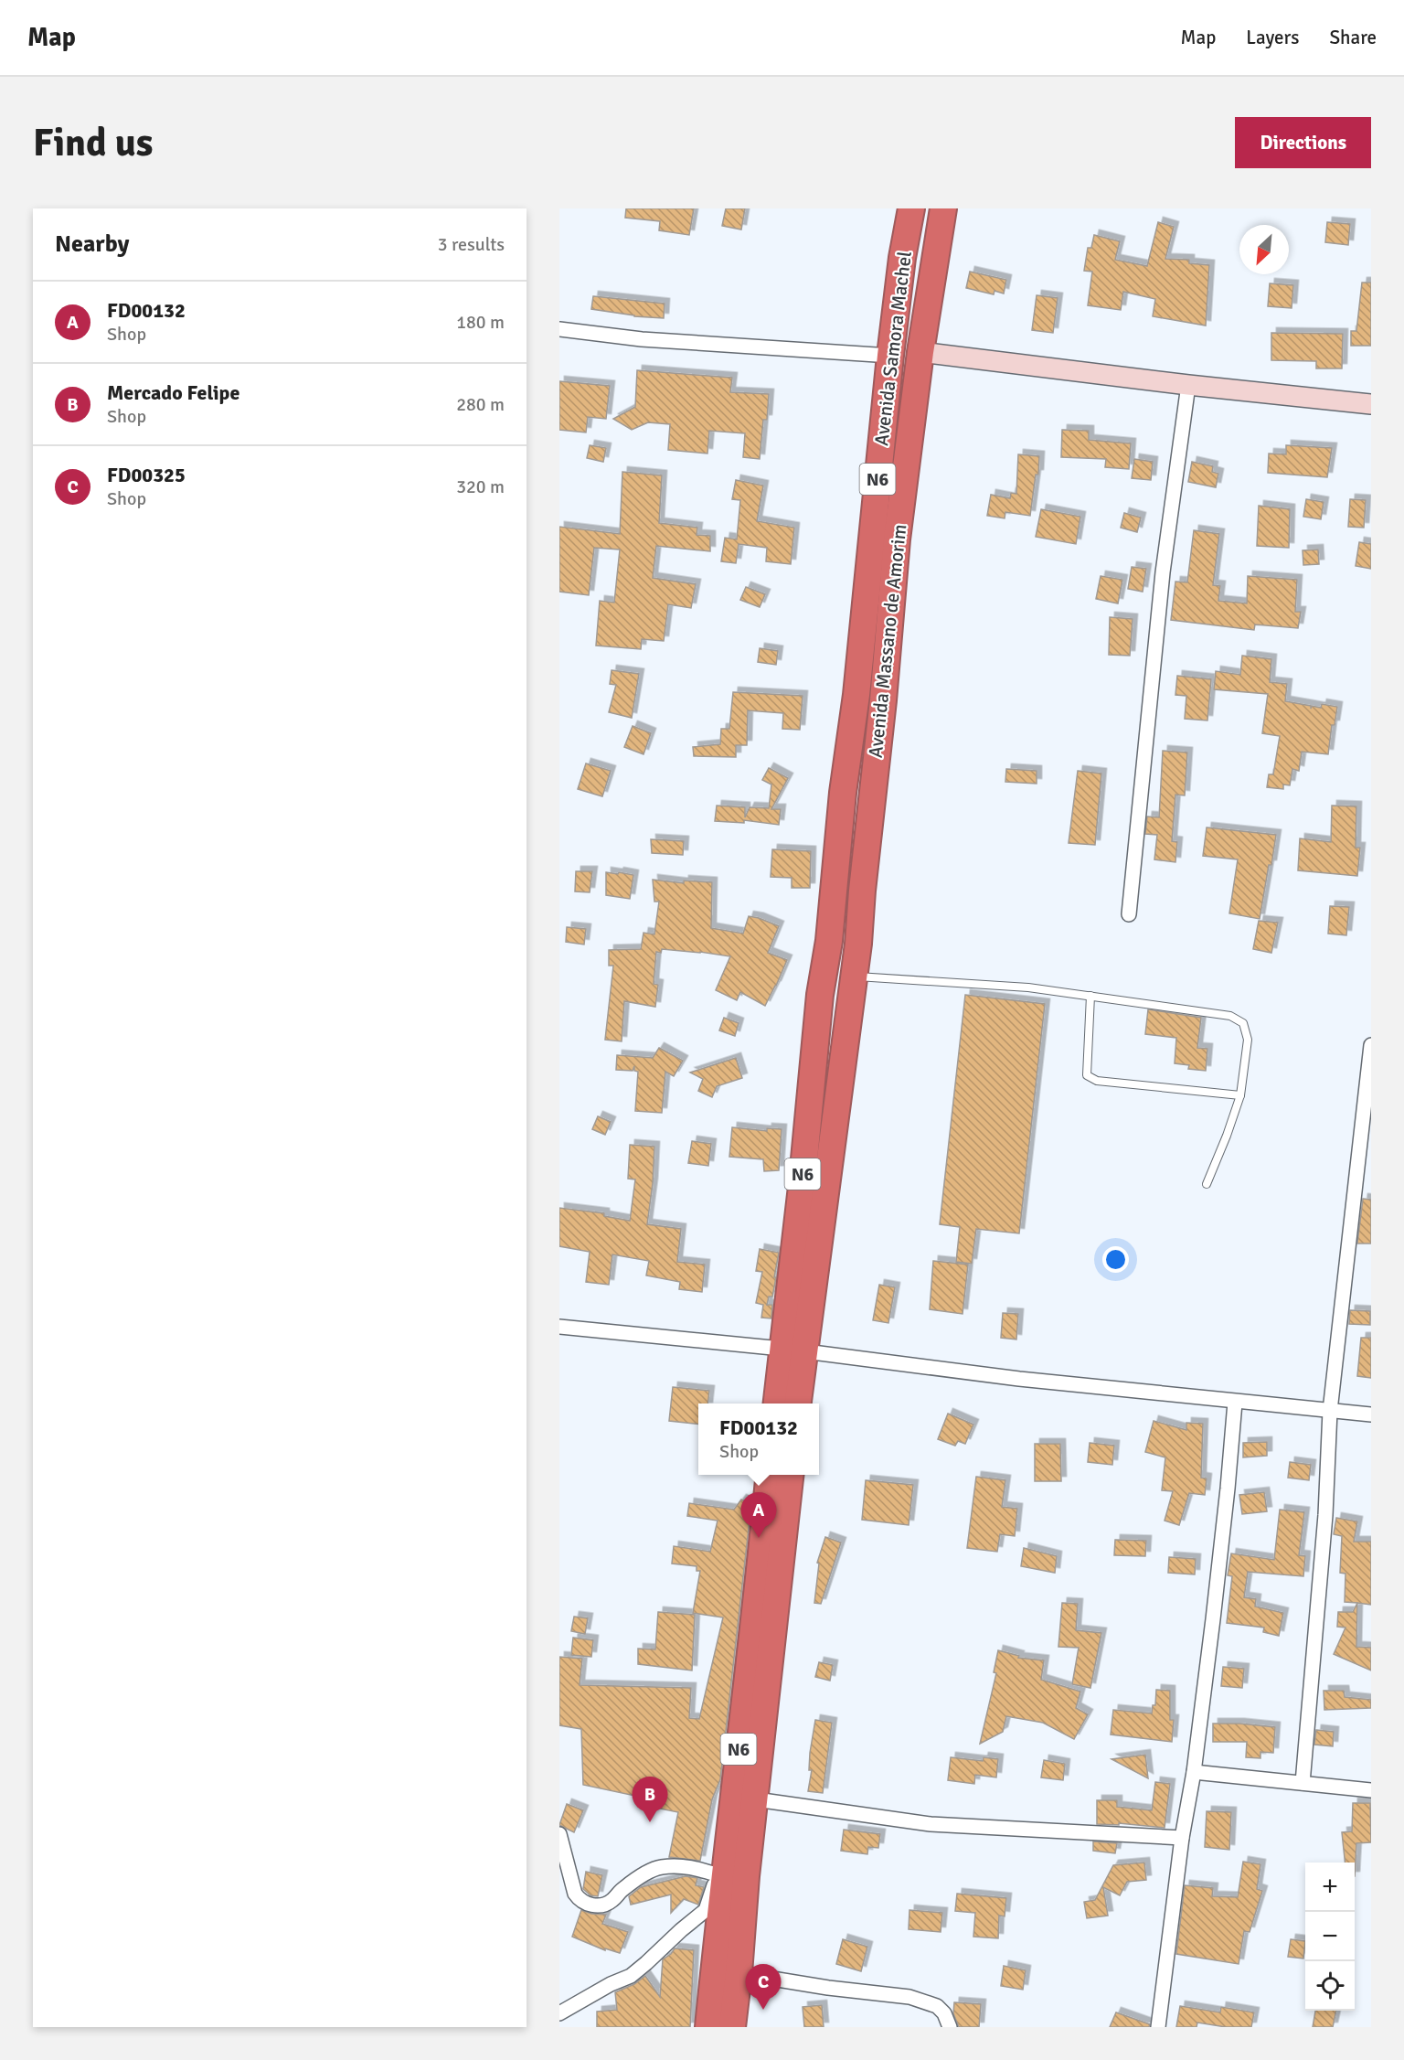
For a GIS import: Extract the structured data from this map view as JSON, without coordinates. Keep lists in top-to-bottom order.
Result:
{
  "streets": {
    "highway": ["Avenida Samora Machel", "N6", "Avenida Massano de Amorim"]
  },
  "crossings": [
    ["Avenida Samora Machel", "Avenida Massano de Amorim"],
    ["N6", "Avenida Massano de Amorim"]
  ],
  "north": "bottom left",
  "page": {
    "header": "Map",
    "nav": ["Map", "Layers", "Share"],
    "buttons": "Directions",
    "title": "Find us",
    "heading": ["Nearby", "3 results"],
    "list": [
      {
        "mark": "A",
        "name": "FD00132",
        "note": "Shop",
        "value": "180 m"
      },
      {
        "mark": "B",
        "name": "Mercado Felipe",
        "note": "Shop",
        "value": "280 m"
      },
      {
        "mark": "C",
        "name": "FD00325",
        "note": "Shop",
        "value": "320 m"
      }
    ],
    "popup": ["FD00132", "Shop"],
    "pins": ["A", "B", "C"],
    "map_buttons": ["+", "−"]
  }
}
